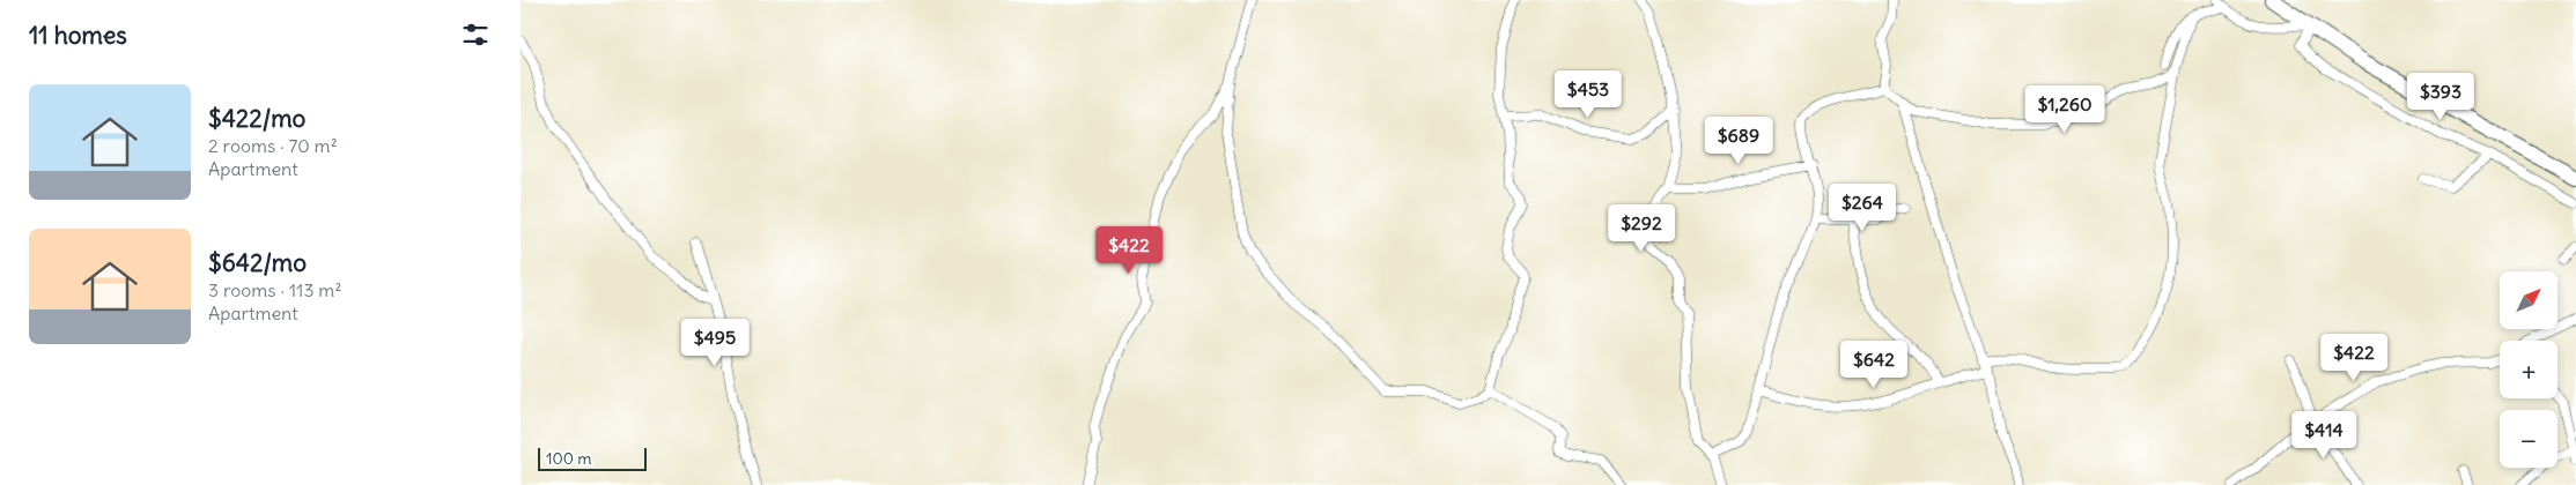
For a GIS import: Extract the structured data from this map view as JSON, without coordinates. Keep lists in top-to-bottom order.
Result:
{
  "scale_bar": "100 m",
  "north": "top right",
  "page": {
    "heading": "11 homes",
    "list": [
      {
        "name": "$422/mo",
        "note": "2 rooms · 70 m² · Apartment"
      },
      {
        "name": "$642/mo",
        "note": "3 rooms · 113 m² · Apartment"
      }
    ],
    "price": [
      "$453",
      "$393",
      "$1,260",
      "$689",
      "$264",
      "$292",
      "$422",
      "$495",
      "$422",
      "$642",
      "$414"
    ],
    "map_buttons": ["+", "−"],
    "scale": "100 m"
  }
}
